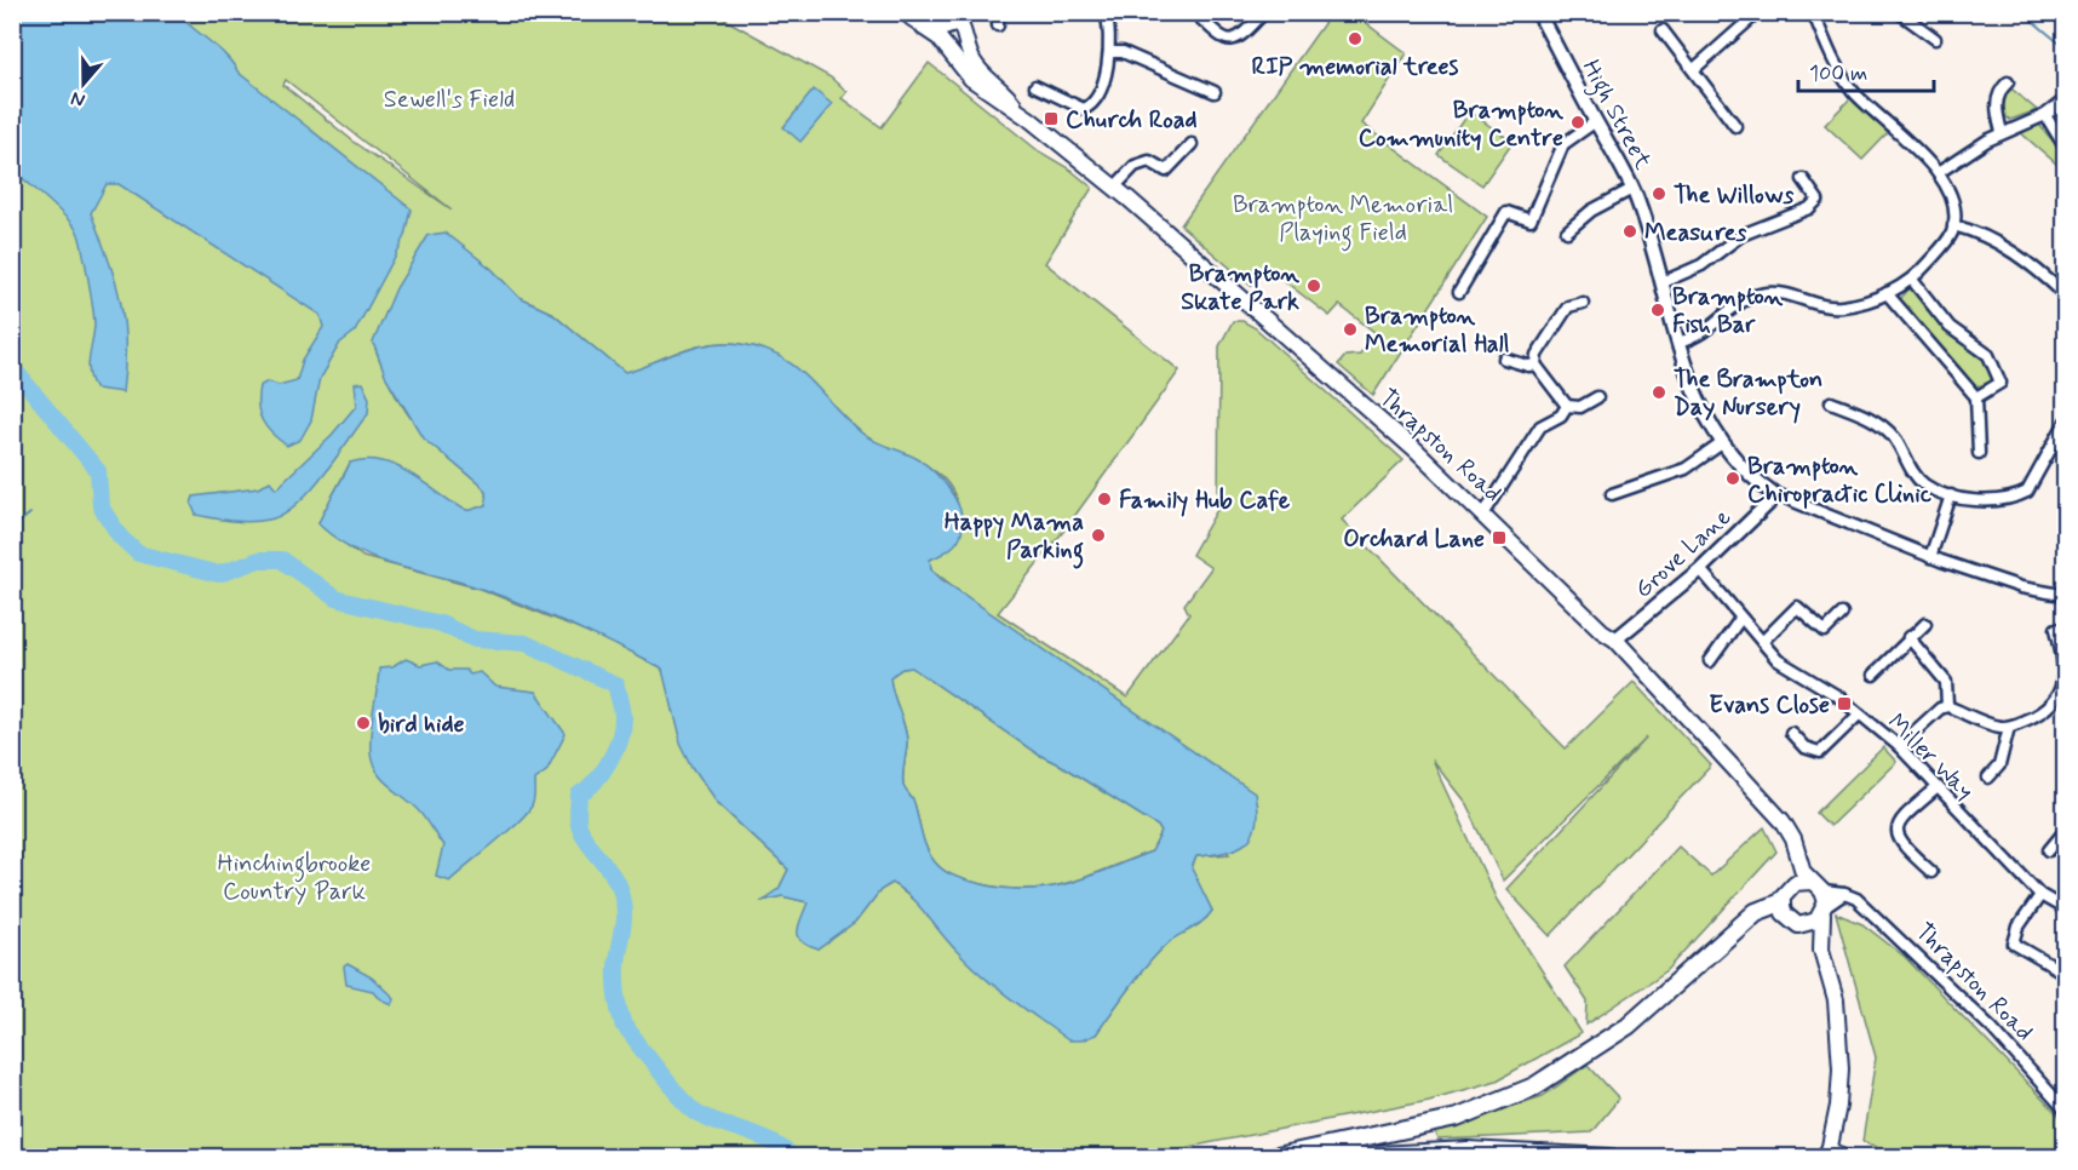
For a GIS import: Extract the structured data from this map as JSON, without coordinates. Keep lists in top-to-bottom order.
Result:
{
  "streets": {
    "main road": ["Thrapston Road"],
    "street": ["High Street", "Grove Lane", "Miller Way"]
  },
  "crossings": [
    ["High Street", "Grove Lane"],
    ["Thrapston Road", "Grove Lane"],
    ["Grove Lane", "Miller Way"]
  ],
  "parks": ["Sewell's Field", "Brampton Memorial Playing Field", "Hinchingbrooke Country Park"],
  "places": {
    "other": [
      "RIP memorial trees",
      "Brampton Community Centre",
      "The Willows",
      "Measures",
      "Brampton Skate Park",
      "Brampton Fish Bar",
      "Brampton Memorial Hall",
      "The Brampton Day Nursery",
      "Brampton Chiropractic Clinic",
      "Family Hub Cafe",
      "Happy Mama Parking",
      "bird hide"
    ],
    "transit": ["Church Road", "Orchard Lane", "Evans Close"]
  },
  "scale_bar": "100 m",
  "north": "bottom"
}
